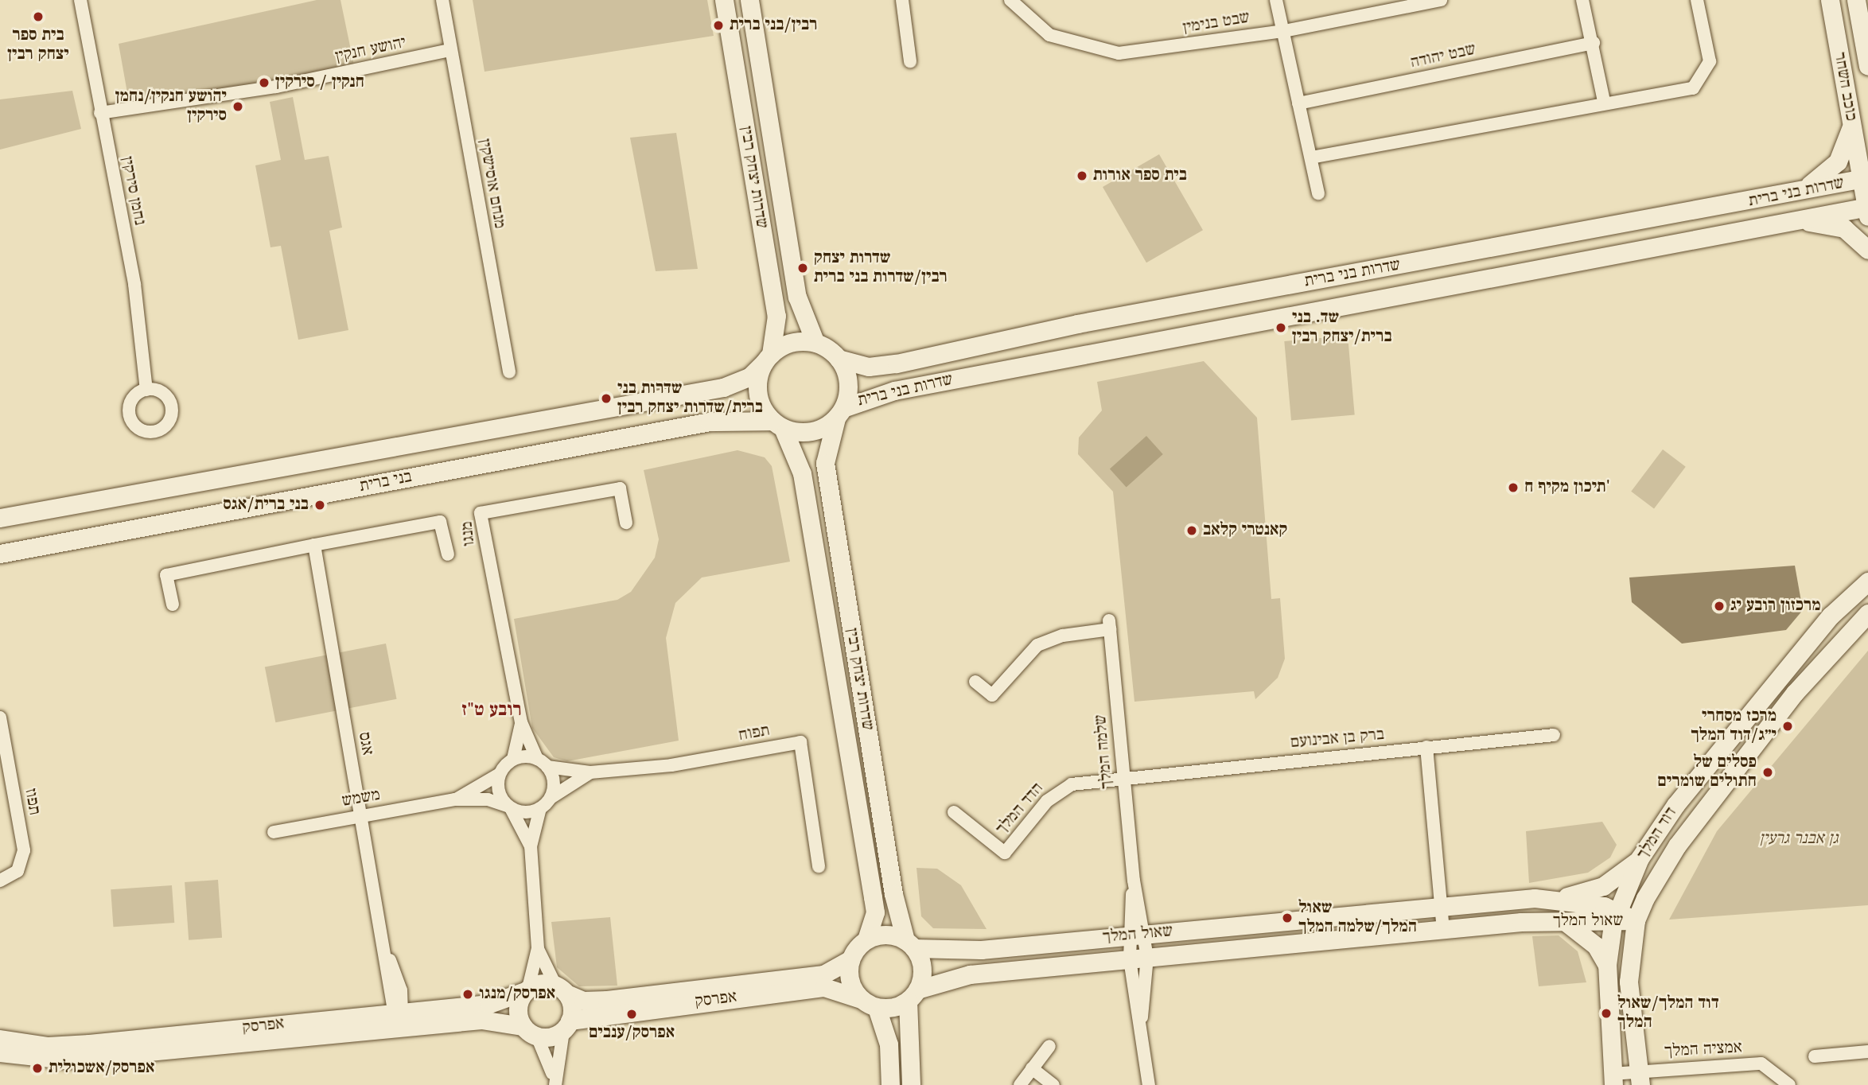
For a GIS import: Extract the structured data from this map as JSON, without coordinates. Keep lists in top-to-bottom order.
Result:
{
  "streets": {
    "main road": [
      "כוכב השחר",
      "שדרות יצחק רבין",
      "שדרות בני ברית",
      "בני ברית",
      "דוד המלך",
      "שאול המלך",
      "אפרסק"
    ],
    "street": [
      "שבט בנימין",
      "יהושע חנקין",
      "שבט יהודה",
      "מנחם אוסישקין",
      "נחמן סירקין",
      "מנגו",
      "תפוח",
      "ברק בן אבינועם",
      "אגס",
      "שלמה המלך",
      "משמש",
      "תפוז",
      "הדד המלך",
      "אמציה המלך"
    ]
  },
  "crossings": [
    ["יהושע חנקין", "מנחם אוסישקין"],
    ["יהושע חנקין", "נחמן סירקין"],
    ["כוכב השחר", "שדרות בני ברית"],
    ["שדרות יצחק רבין", "שדרות בני ברית"],
    ["שדרות יצחק רבין", "בני ברית"],
    ["שדרות יצחק רבין", "שאול המלך"],
    ["שדרות יצחק רבין", "אפרסק"],
    ["שדרות בני ברית", "בני ברית"],
    ["מנגו", "תפוח"],
    ["מנגו", "משמש"],
    ["תפוח", "משמש"],
    ["ברק בן אבינועם", "שלמה המלך"],
    ["ברק בן אבינועם", "הדד המלך"],
    ["אגס", "משמש"],
    ["אגס", "אפרסק"],
    ["שלמה המלך", "הדד המלך"],
    ["שלמה המלך", "שאול המלך"],
    ["דוד המלך", "שאול המלך"],
    ["דוד המלך", "אמציה המלך"],
    ["שאול המלך", "אפרסק"]
  ],
  "districts": ["רובע ט\"ז"],
  "parks": ["גן אבנר גרעין"],
  "places": [
    "בית ספר יצחק רבין",
    "רבין/בני ברית",
    "חנקין / סירקין",
    "יהושע חנקין/נחמן סירקין",
    "בית ספר אורות",
    "שדרות יצחק רבין/שדרות בני ברית",
    "שד. בני ברית/יצחק רבין",
    "שדרות בני ברית/שדרות יצחק רבין",
    "תיכון מקיף ח'",
    "בני ברית/אגס",
    "קאנטרי קלאב",
    "מרכזון רובע יג",
    "מרכז מסחרי י״ג/דוד המלך",
    "פסלים של חתולים שומרים",
    "שאול המלך/שלמה המלך",
    "אפרסק/מנגו",
    "דוד המלך/שאול המלך",
    "אפרסק/ענבים",
    "אפרסק/אשכולית"
  ]
}
